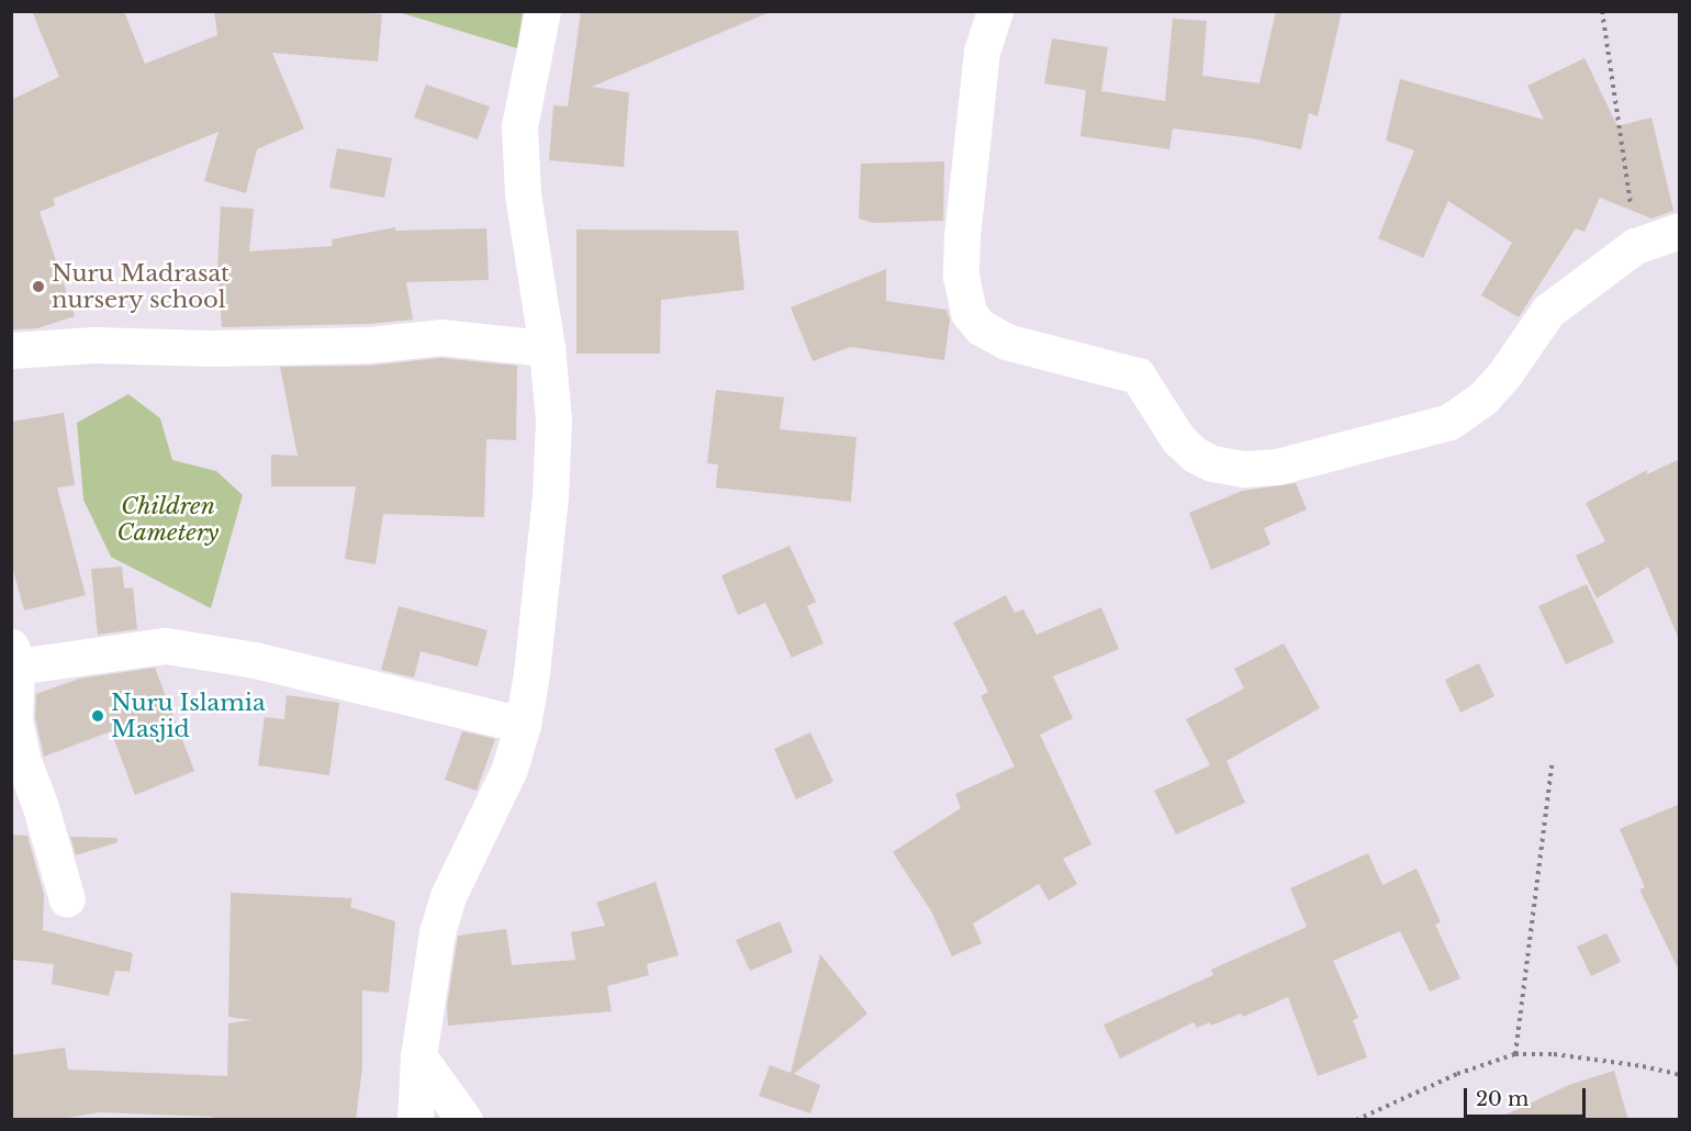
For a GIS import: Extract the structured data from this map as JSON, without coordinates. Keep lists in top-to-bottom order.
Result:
{
  "parks": ["Children Cametery"],
  "places": ["Nuru Madrasat nursery school", "Nuru Islamia Masjid"],
  "scale_bar": "20 m"
}
